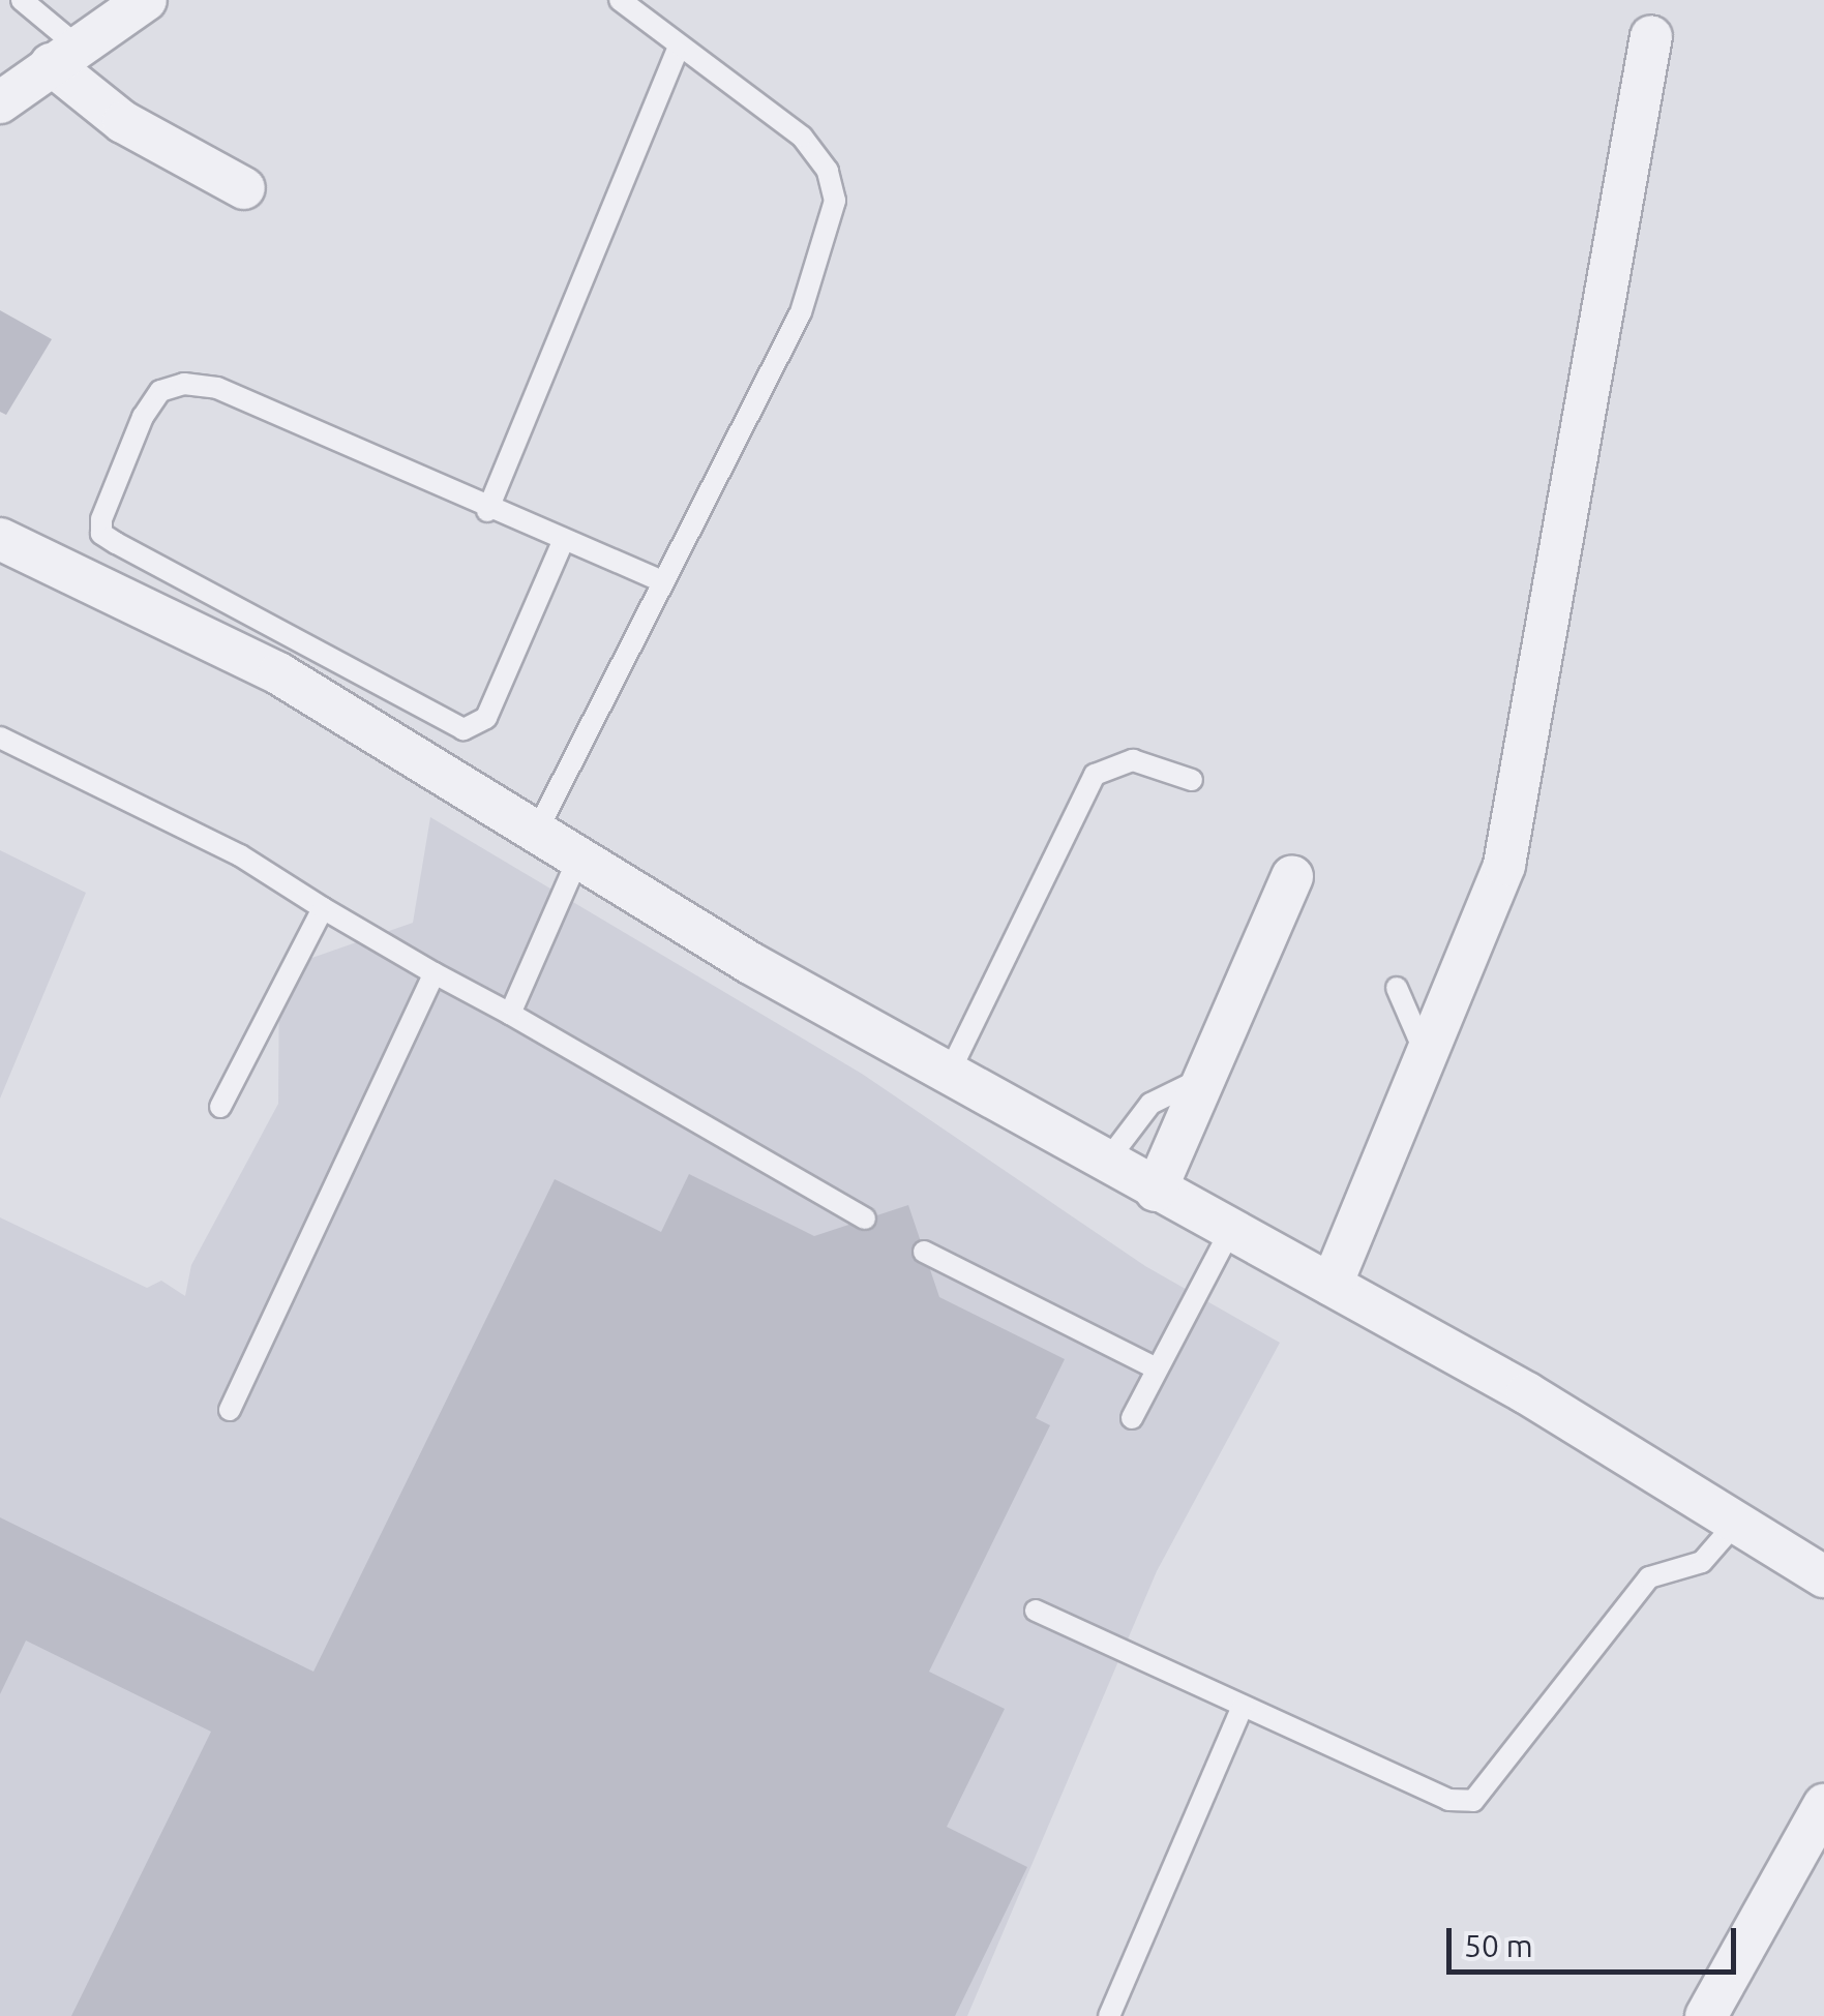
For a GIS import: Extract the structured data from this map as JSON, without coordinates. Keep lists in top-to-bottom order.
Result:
{
  "scale_bar": "50 m"
}
